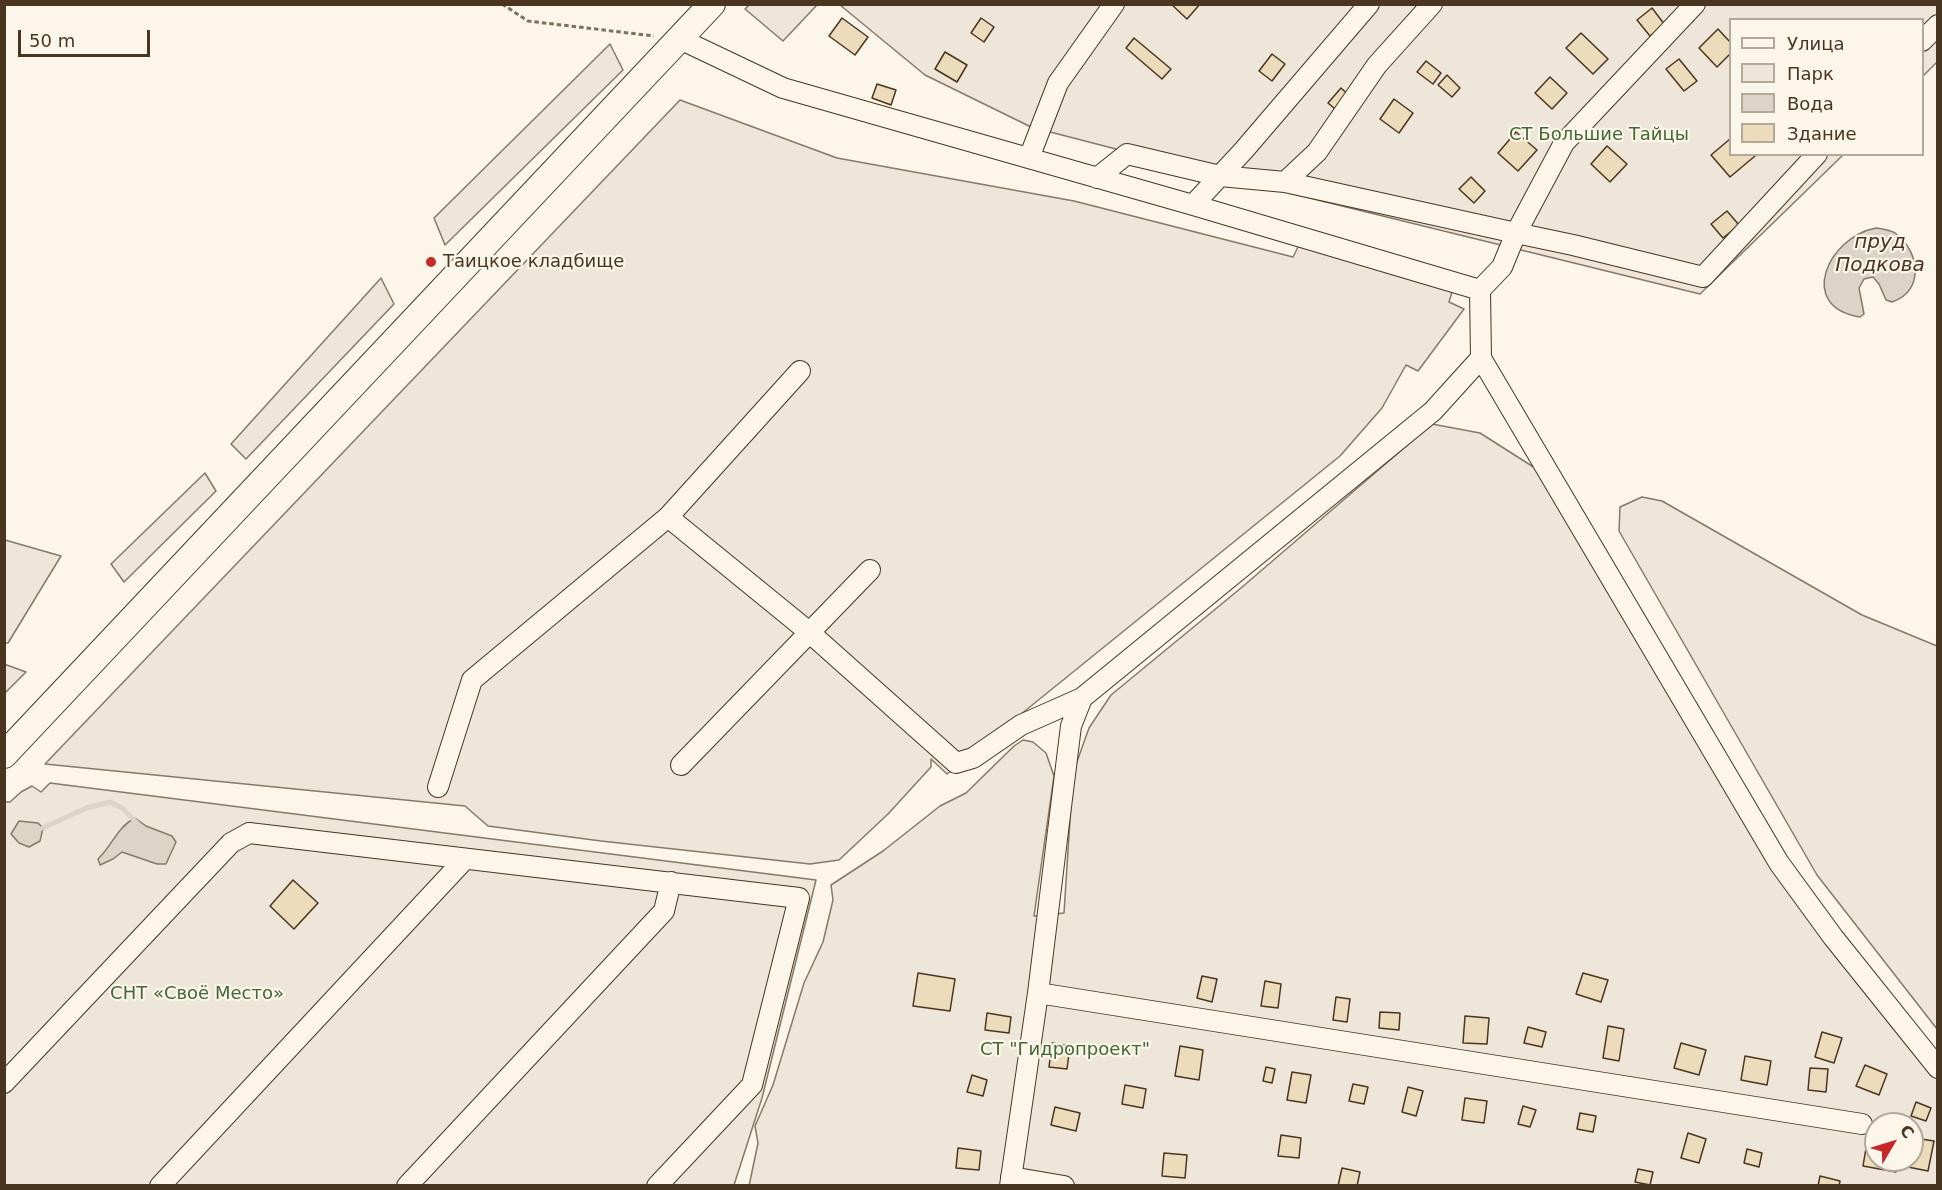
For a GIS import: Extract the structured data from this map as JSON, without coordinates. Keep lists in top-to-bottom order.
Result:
{
  "water": ["пруд Подкова"],
  "parks": ["СТ Большие Тайцы", "СНТ «Своё Место»", "СТ \"Гидропроект\""],
  "places": ["Таицкое кладбище"],
  "legend": [
    "Улица",
    "Парк",
    "Вода",
    "Здание"
  ],
  "scale_bar": "50 m",
  "north": "top right"
}
